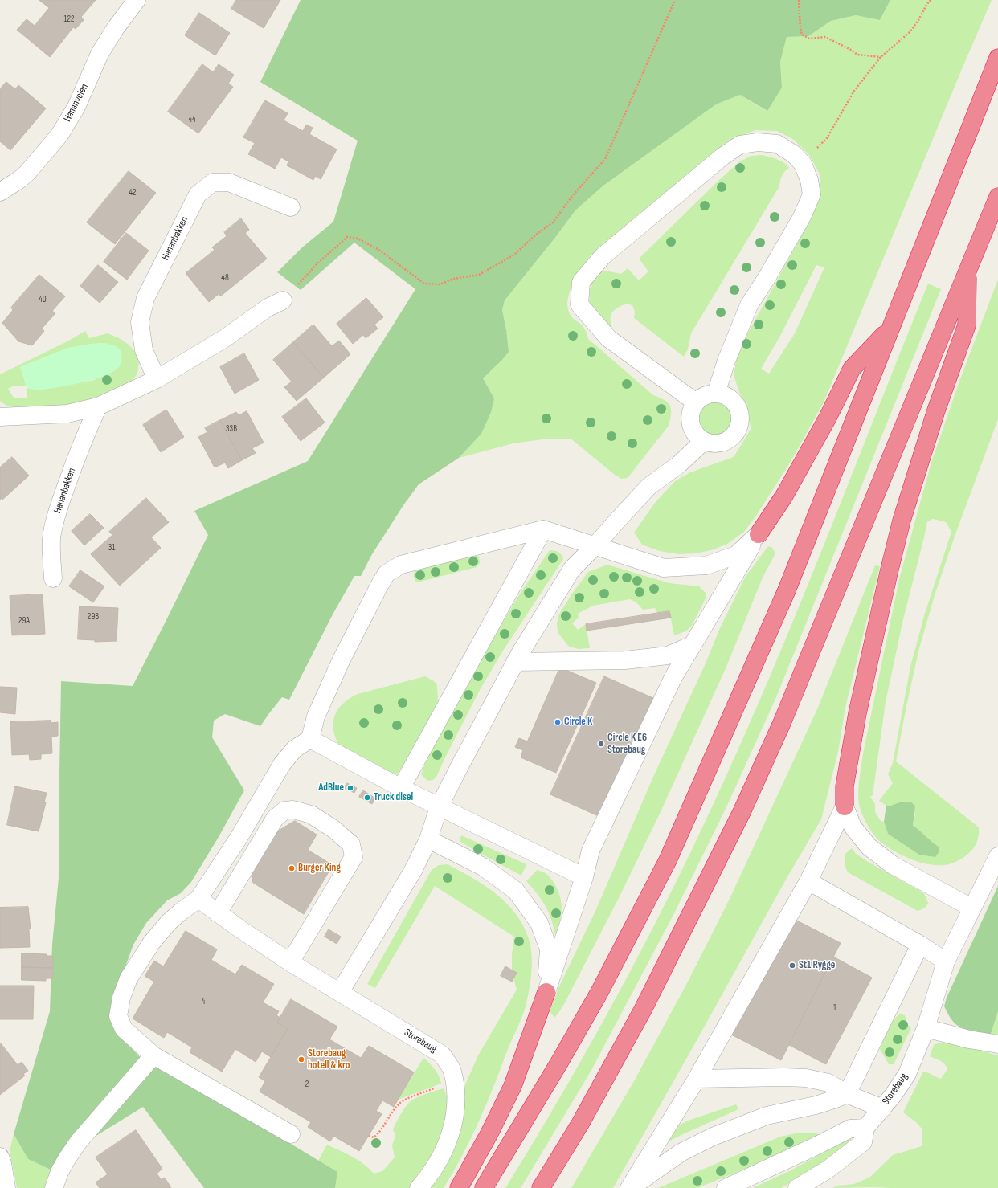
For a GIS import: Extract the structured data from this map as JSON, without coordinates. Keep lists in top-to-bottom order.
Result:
{
  "streets": {
    "street": ["Hananveien", "Hananbakken", "Storebaug"]
  },
  "places": [
    "Circle K",
    "Circle K E6 Storebaug",
    "AdBlue",
    "Truck disel",
    "Burger King",
    "St1 Rygge",
    "Storebaug hotell & kro"
  ],
  "house_numbers": [
    "122",
    "44",
    "42",
    "48",
    "40",
    "33B",
    "31",
    "29B",
    "29A",
    "4",
    "1",
    "2"
  ]
}
